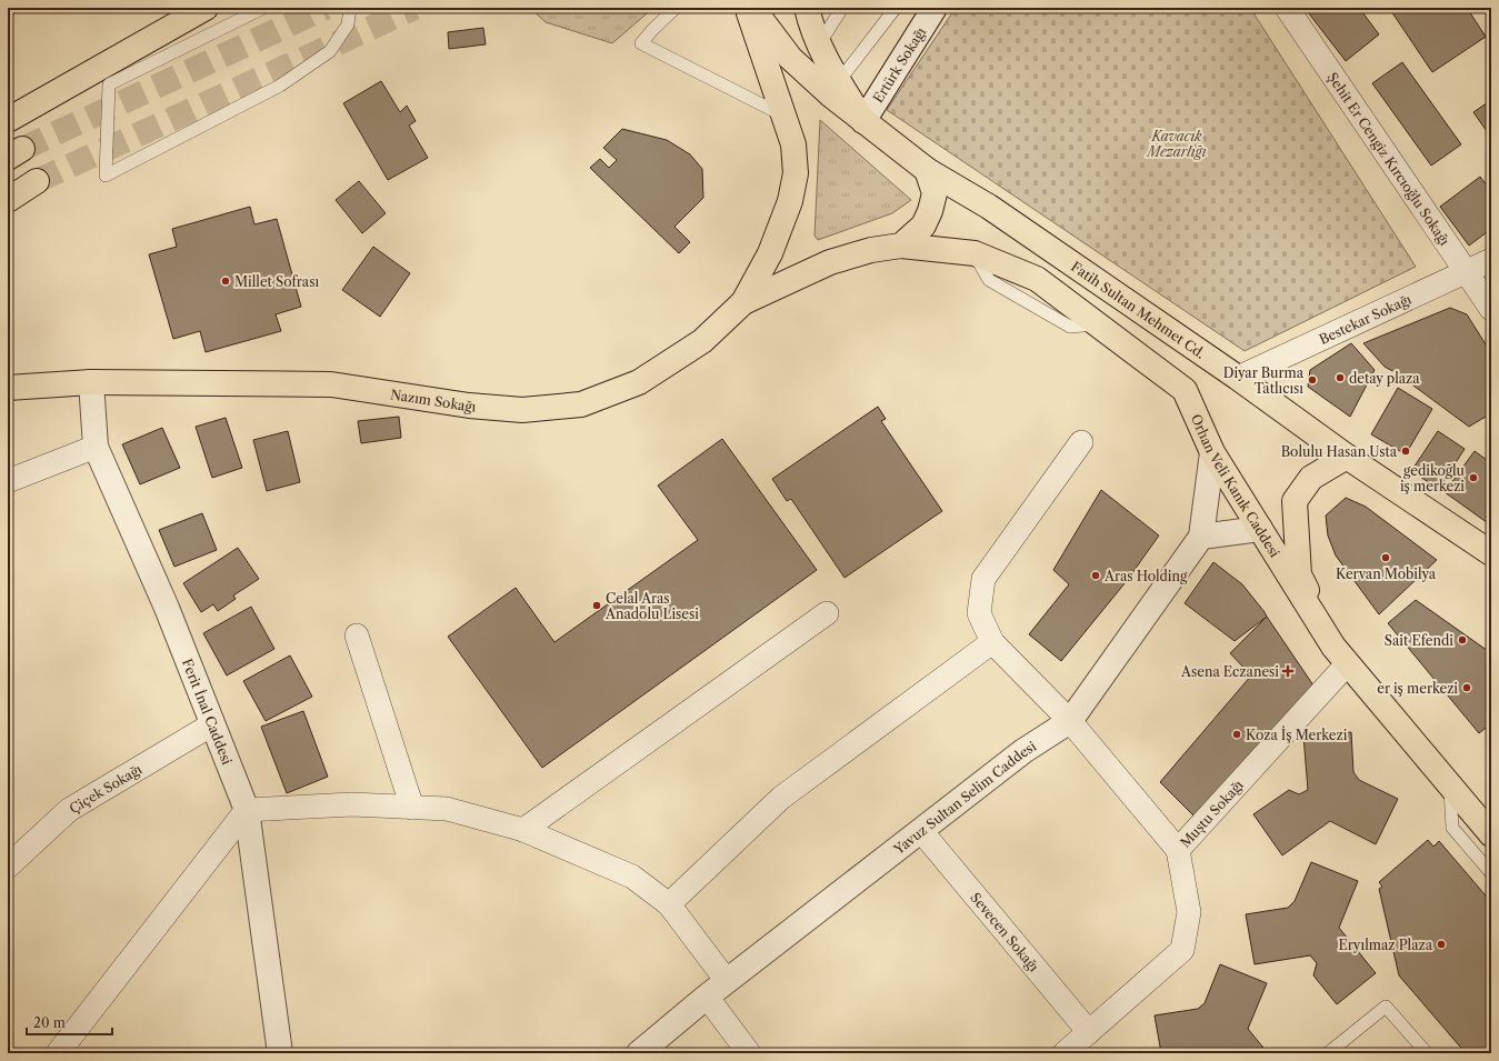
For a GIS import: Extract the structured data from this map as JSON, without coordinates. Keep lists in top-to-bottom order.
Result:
{
  "streets": {
    "main road": ["Fatih Sultan Mehmet Cd.", "Nazım Sokağı", "Orhan Veli Kanık Caddesi"],
    "street": [
      "Ertürk Sokağı",
      "Şehit Er Cengiz Kırcıoğlu Sokağı",
      "Bestekar Sokağı",
      "Ferit İnal Caddesi",
      "Çiçek Sokağı",
      "Yavuz Sultan Selim Caddesi",
      "Muştu Sokağı",
      "Sevecen Sokağı"
    ]
  },
  "crossings": [
    ["Ertürk Sokağı", "Fatih Sultan Mehmet Cd."],
    ["Şehit Er Cengiz Kırcıoğlu Sokağı", "Bestekar Sokağı"],
    ["Fatih Sultan Mehmet Cd.", "Bestekar Sokağı"],
    ["Nazım Sokağı", "Orhan Veli Kanık Caddesi"],
    ["Nazım Sokağı", "Ferit İnal Caddesi"],
    ["Orhan Veli Kanık Caddesi", "Muştu Sokağı"],
    ["Ferit İnal Caddesi", "Çiçek Sokağı"],
    ["Yavuz Sultan Selim Caddesi", "Sevecen Sokağı"],
    ["Muştu Sokağı", "Sevecen Sokağı"]
  ],
  "parks": ["Kavacık Mezarlığı"],
  "places": {
    "other": [
      "Millet Sofrası",
      "detay plaza",
      "Diyar Burma Tatlıcısı",
      "Bolulu Hasan Usta",
      "gedikoğlu iş merkezi",
      "Kervan Mobilya",
      "Aras Holding",
      "Celal Aras Anadolu Lisesi",
      "Sait Efendi",
      "er iş merkezi",
      "Koza İş Merkezi",
      "Eryılmaz Plaza"
    ],
    "health": ["Asena Eczanesi"]
  },
  "scale_bar": "20 m"
}
